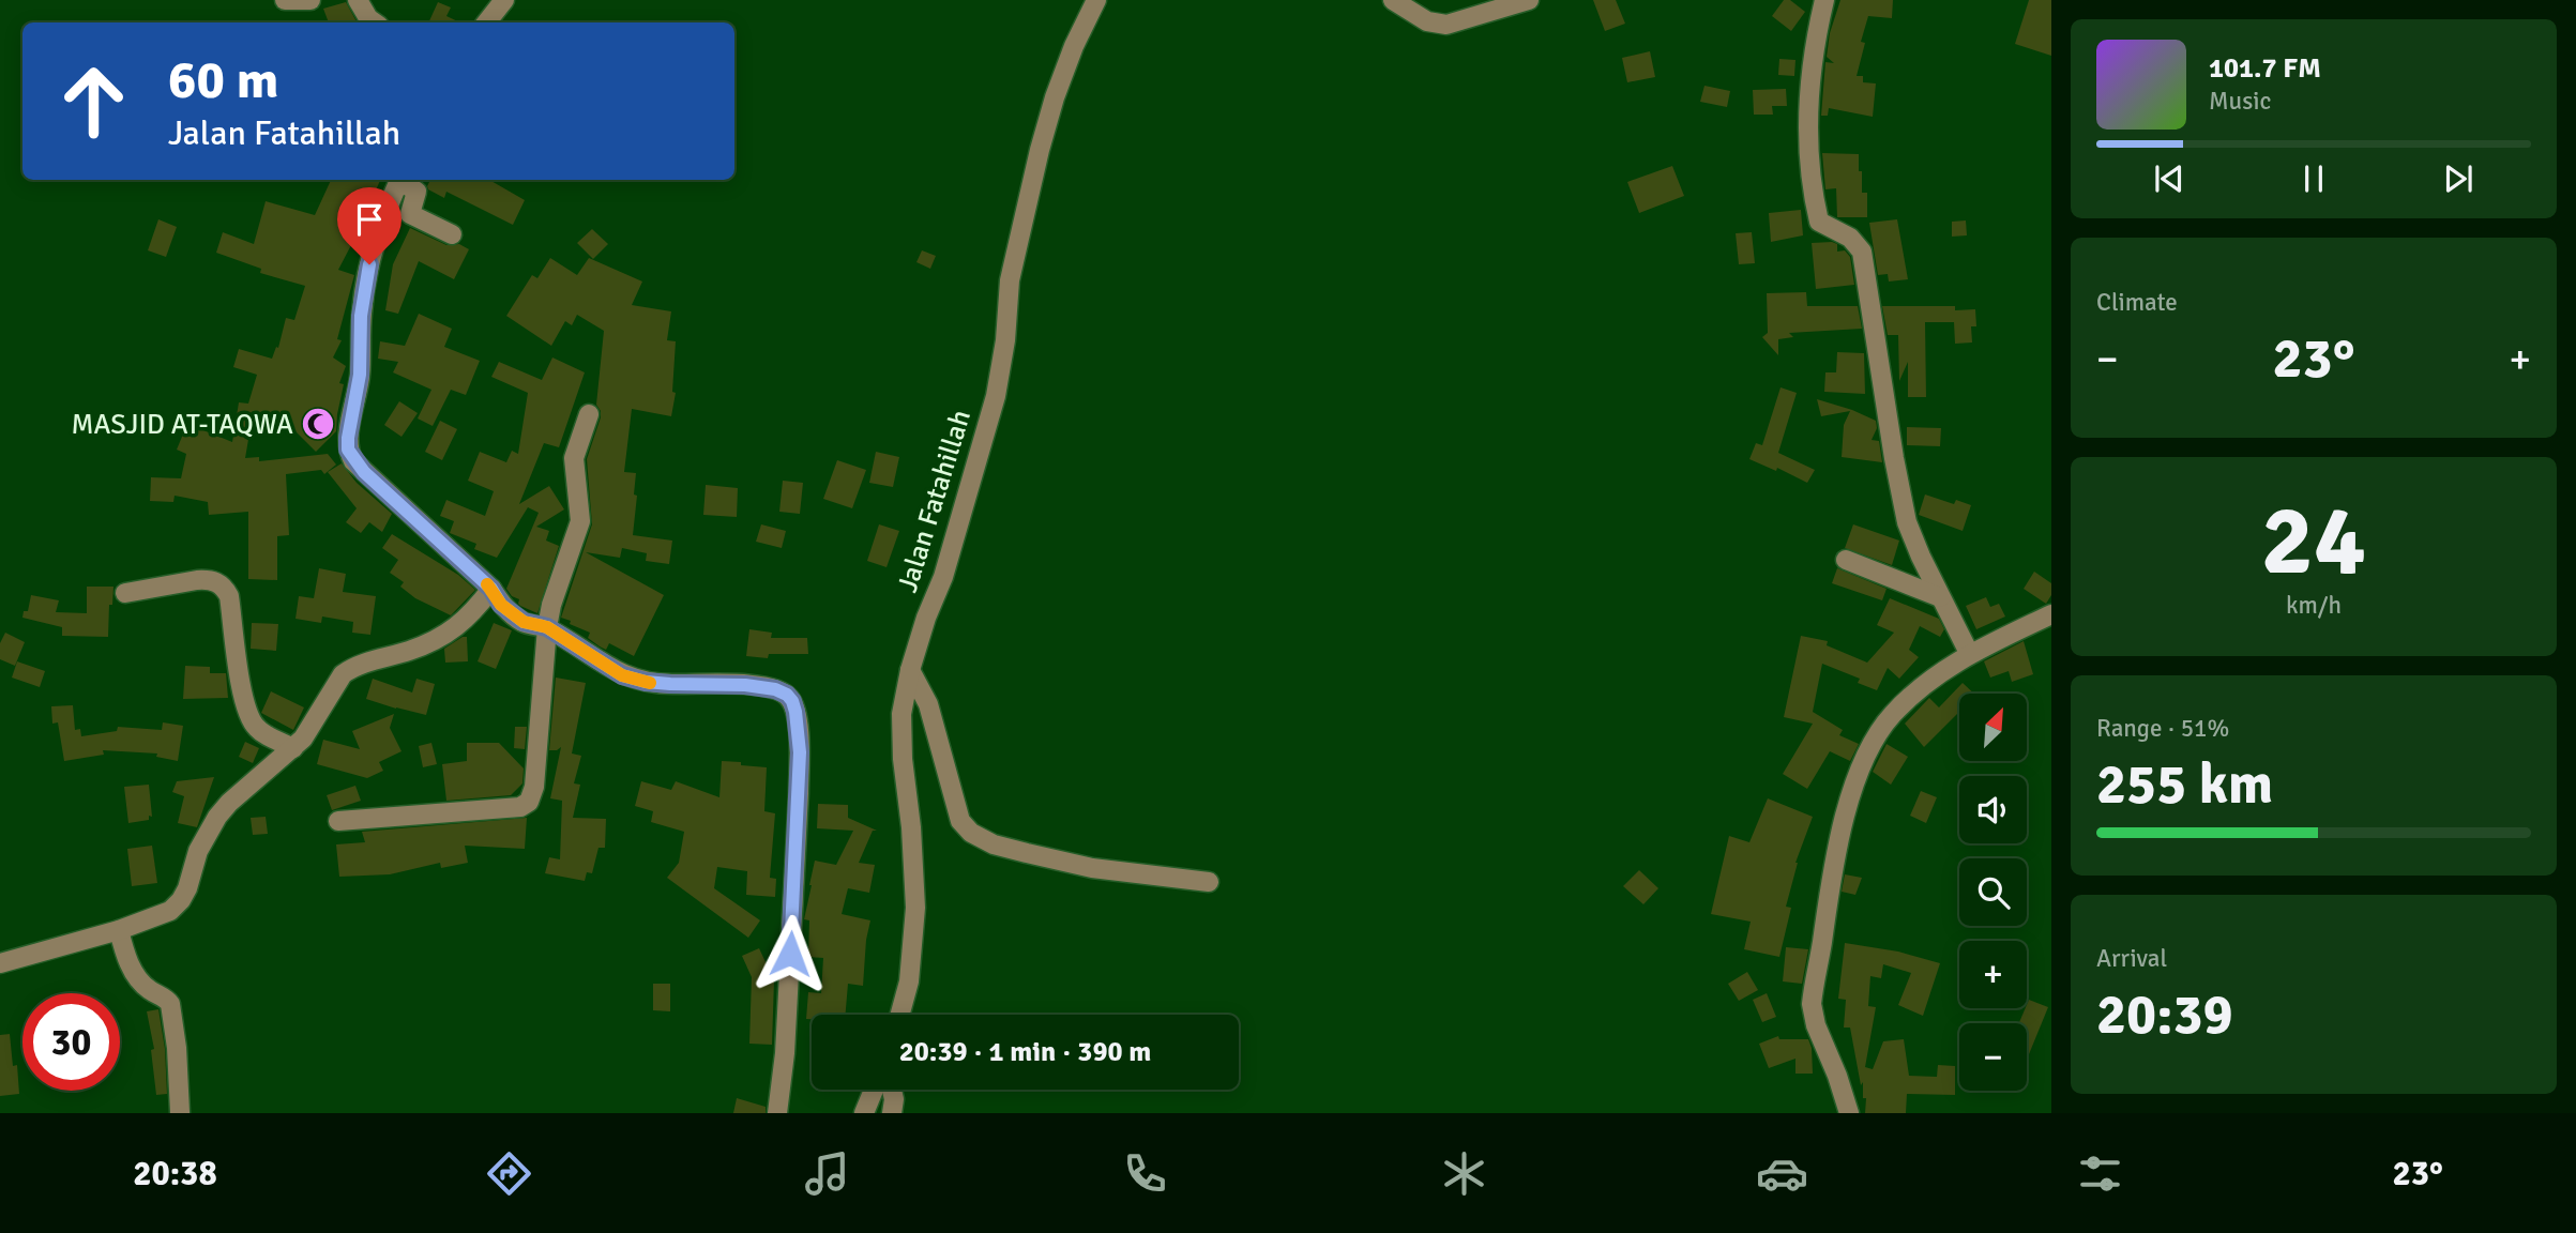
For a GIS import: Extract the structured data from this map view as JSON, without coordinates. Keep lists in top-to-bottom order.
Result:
{
  "streets": {
    "street": ["Jalan Fatahillah"]
  },
  "places": {
    "mosque": ["MASJID AT-TAQWA"]
  },
  "north": "top right",
  "page": {
    "turn": ["60 m", "Jalan Fatahillah"],
    "song": ["101.7 FM", "Music"],
    "tile": [
      "Climate",
      ["24", "km/h"],
      ["Range · 51%", "255 km"],
      ["Arrival", "20:39"]
    ],
    "heat": ["−", "23°", "+"],
    "map_buttons": ["+", "−"],
    "limit": "30",
    "trip": "20:39 · 1 min · 390 m",
    "tabs": ["20:38", "23°"]
  }
}
